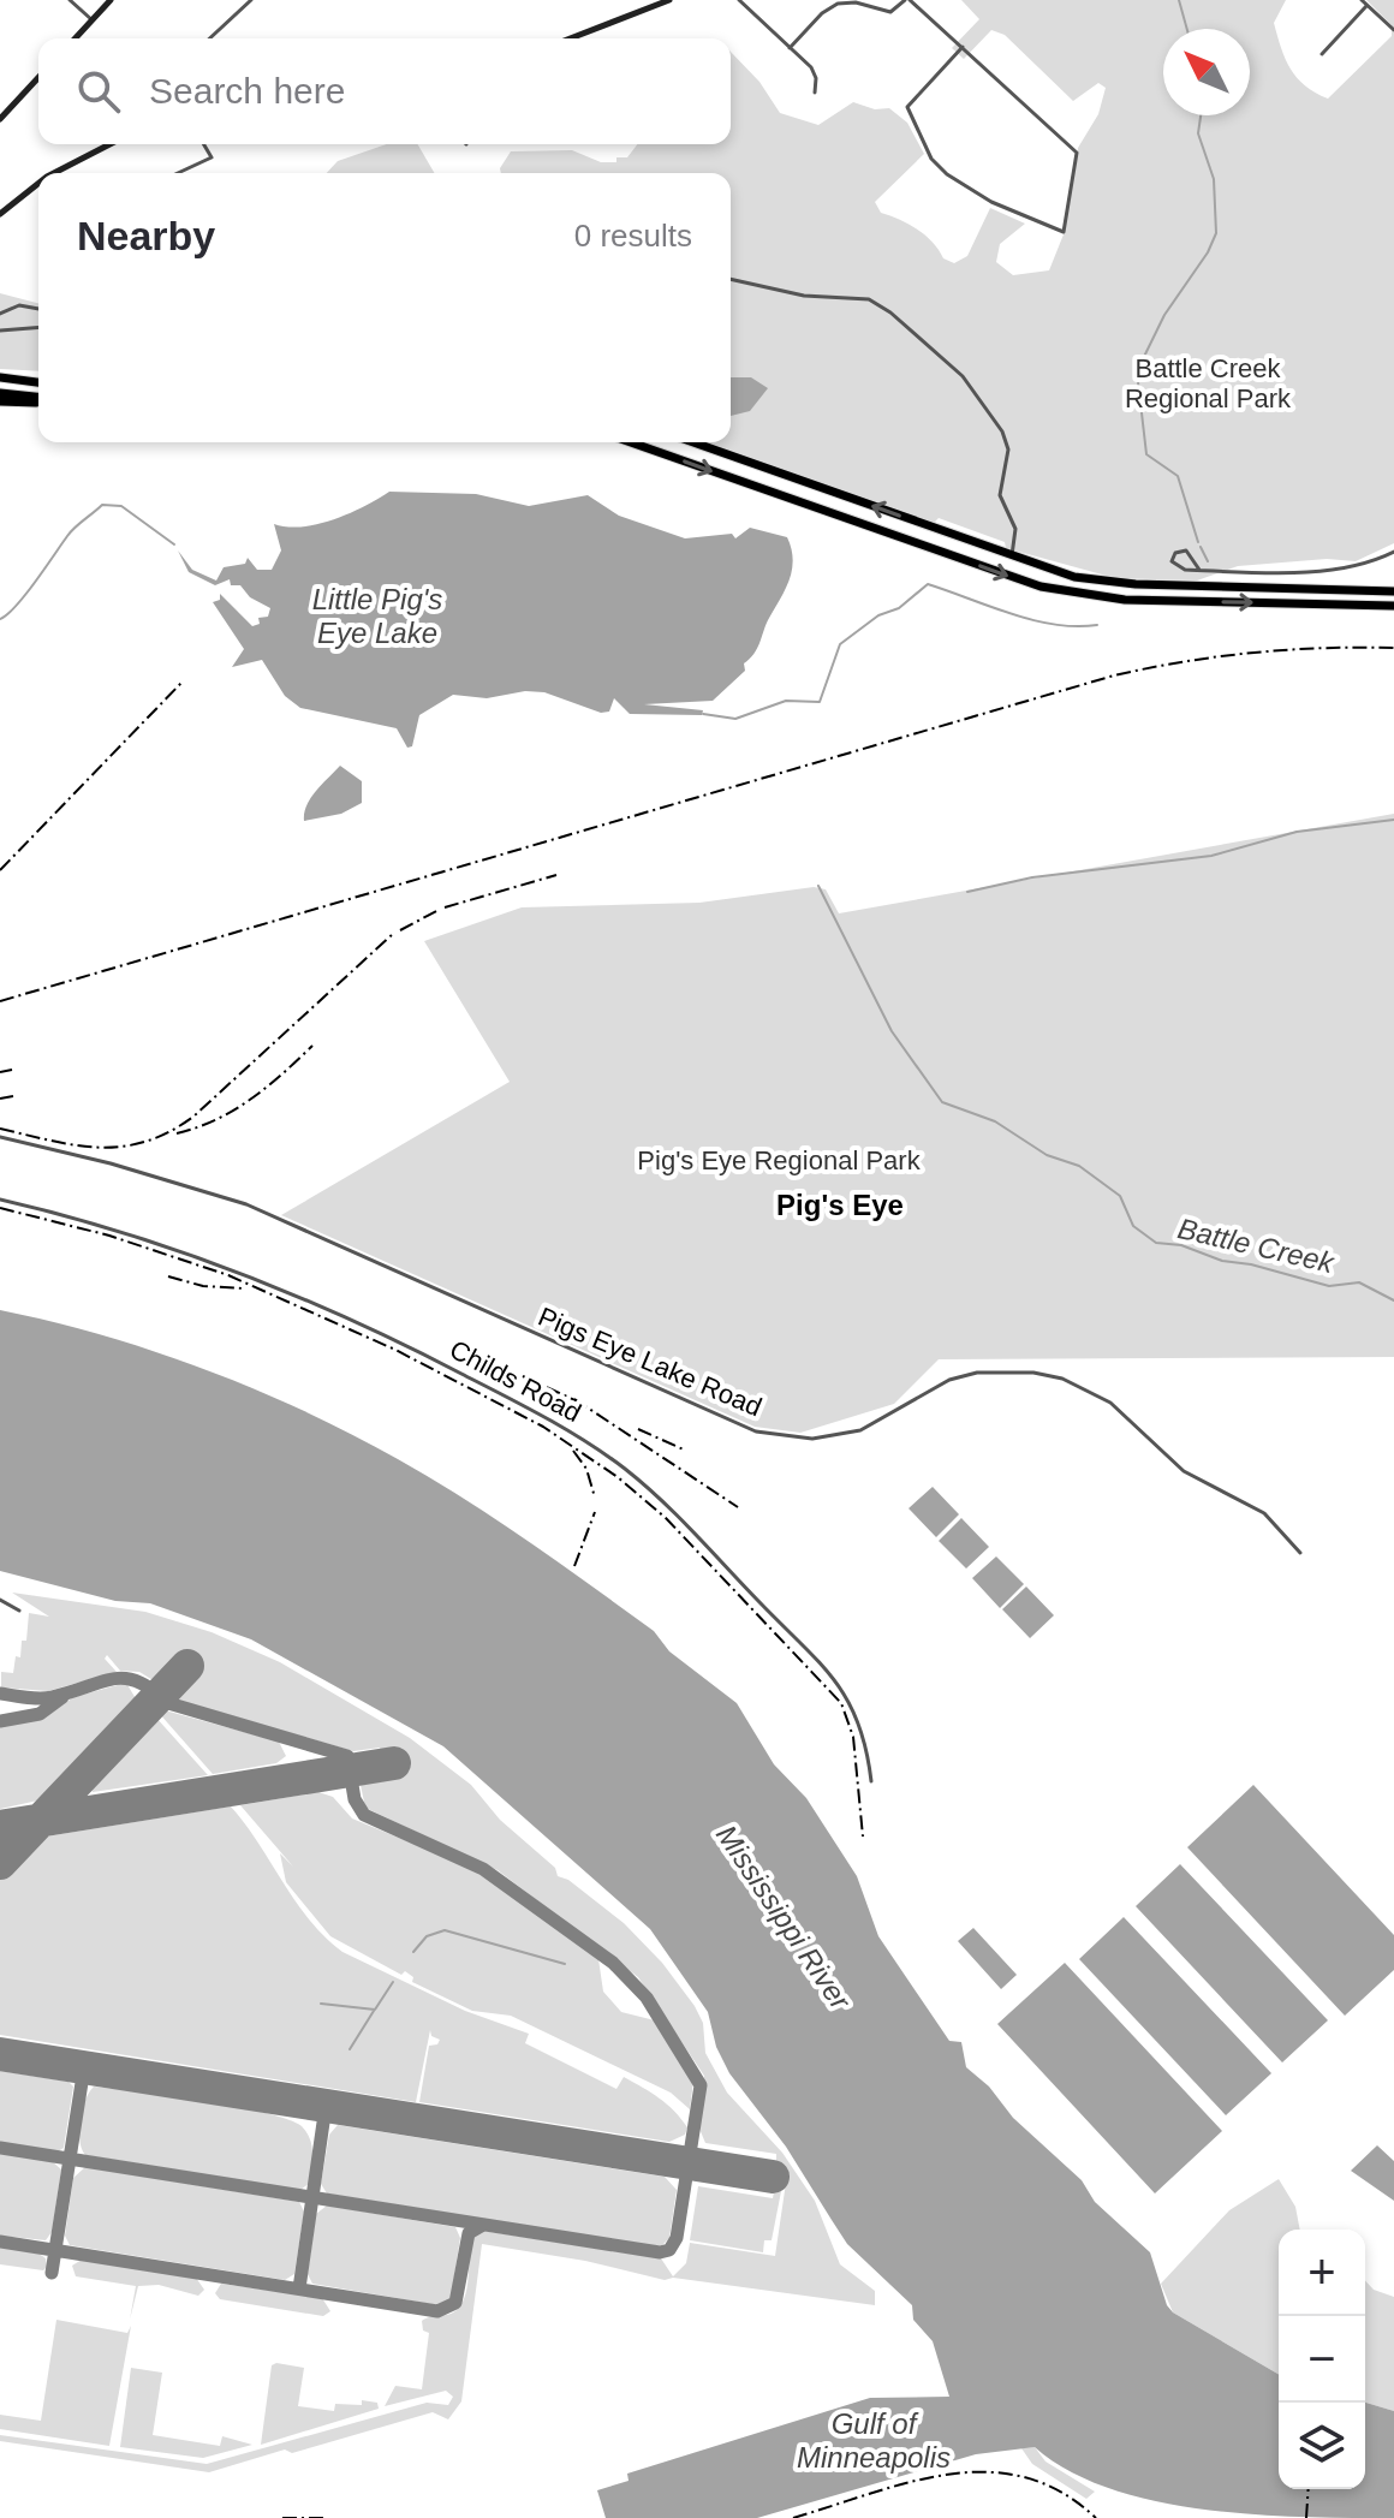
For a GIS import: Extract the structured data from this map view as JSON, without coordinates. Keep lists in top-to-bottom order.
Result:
{
  "streets": {
    "street": ["Pigs Eye Lake Road", "Childs Road"]
  },
  "districts": ["Pig's Eye"],
  "water": [
    "Little Pig's Eye Lake",
    "Battle Creek",
    "Mississippi River",
    "Gulf of Minneapolis"
  ],
  "parks": ["Battle Creek Regional Park", "Pig's Eye Regional Park"],
  "north": "top left",
  "page": {
    "search": "Search here",
    "heading": ["Nearby", "0 results"],
    "map_buttons": ["+", "−"]
  }
}
